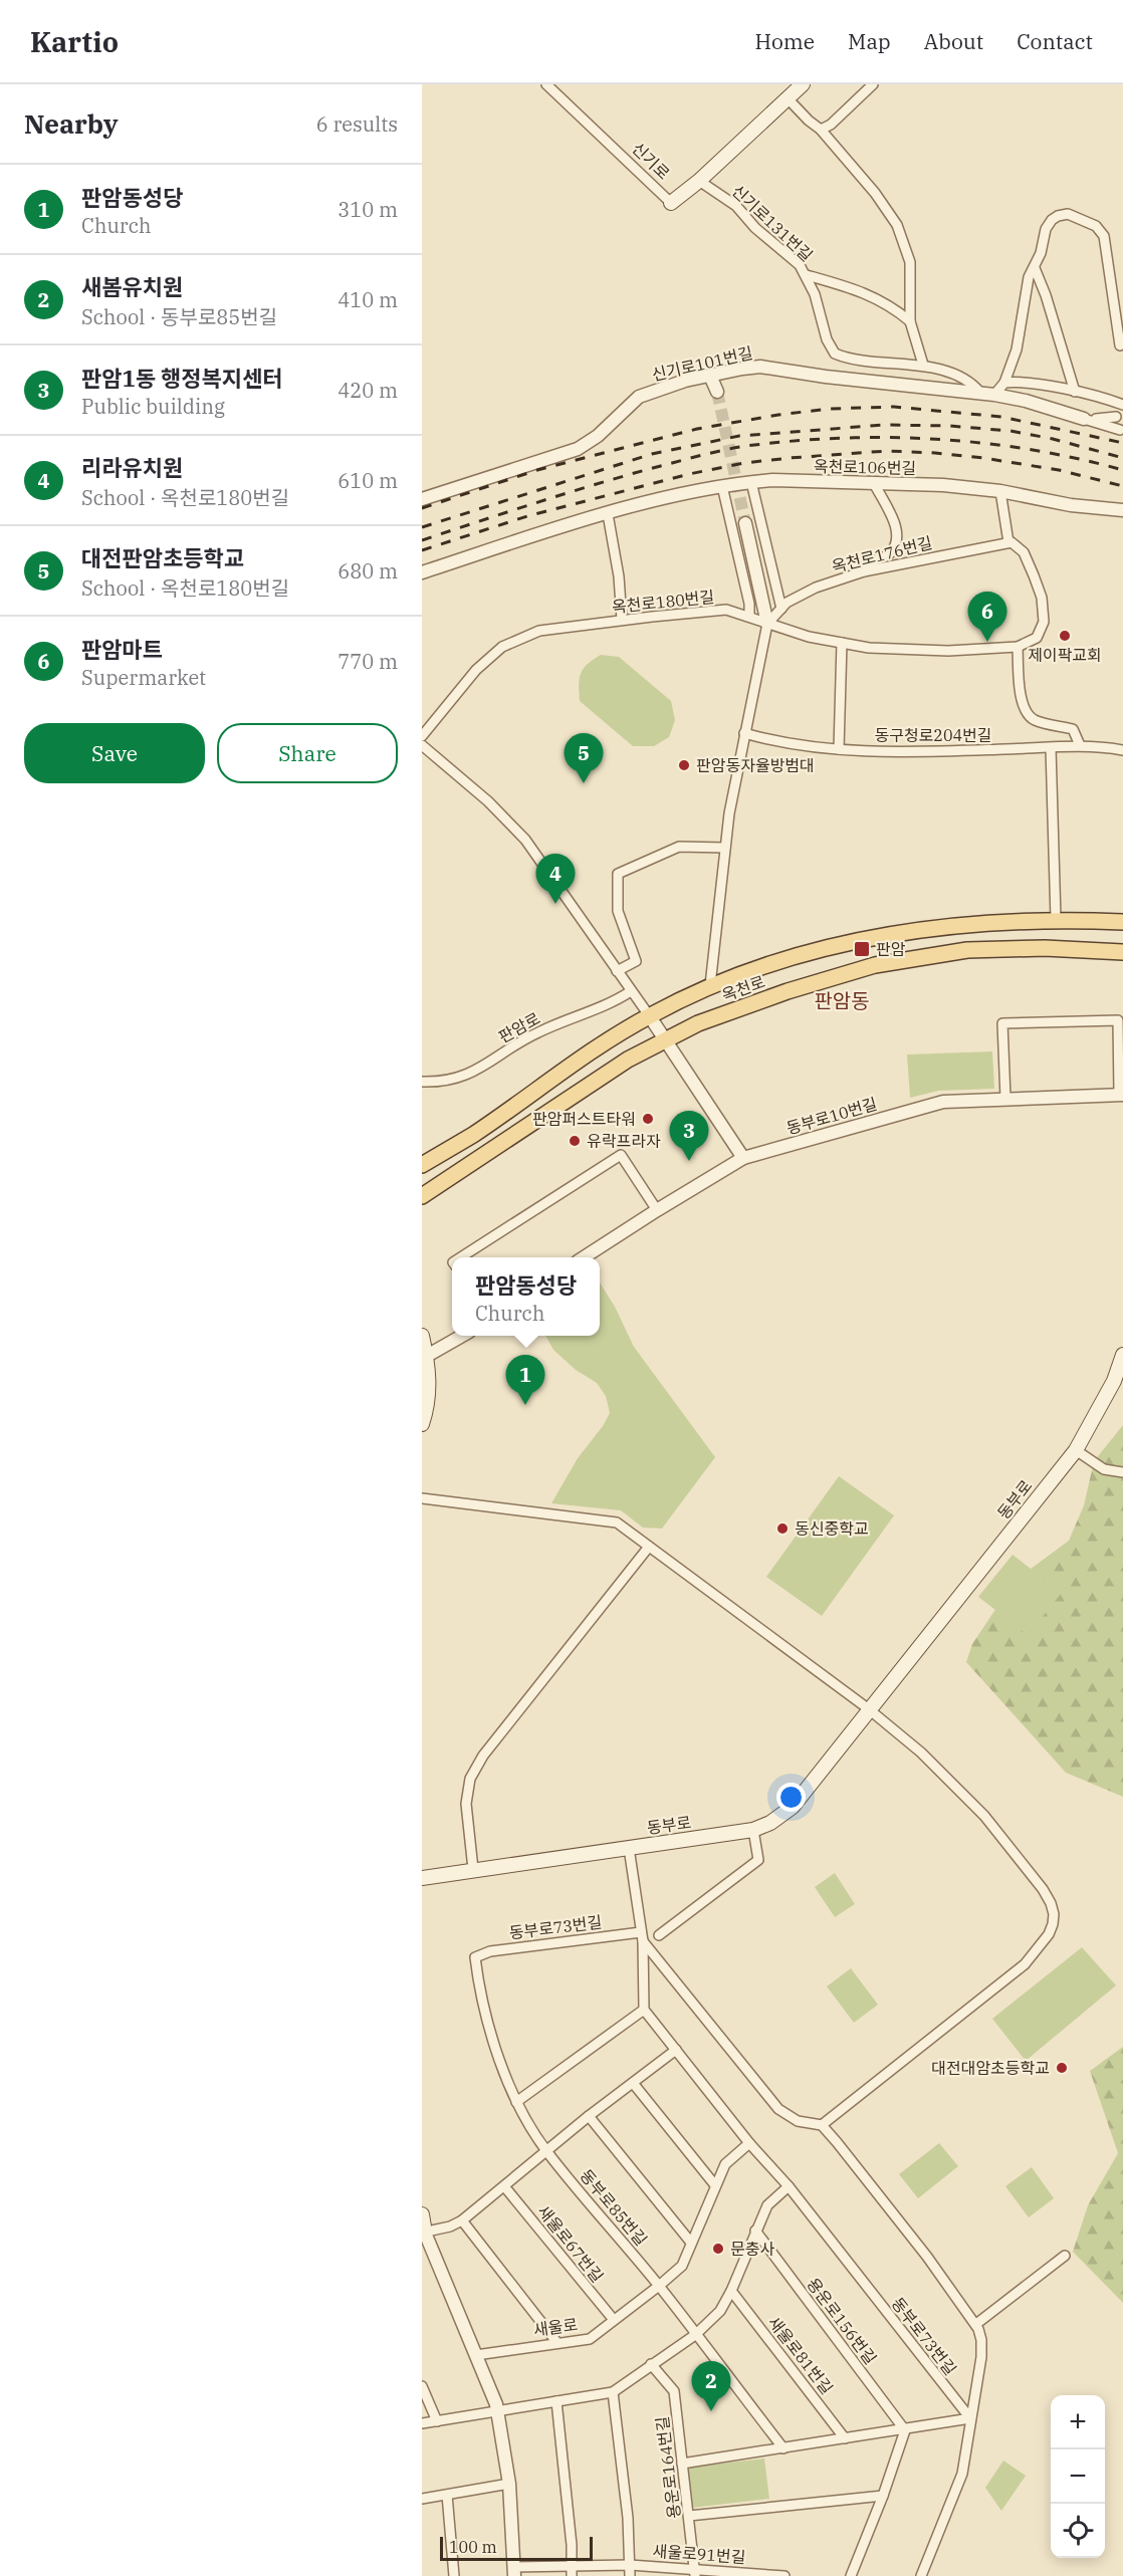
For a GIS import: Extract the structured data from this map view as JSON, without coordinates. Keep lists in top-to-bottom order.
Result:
{
  "streets": {
    "main road": ["신기로", "옥천로", "동부로"],
    "street": [
      "신기로131번길",
      "신기로101번길",
      "옥천로106번길",
      "옥천로176번길",
      "옥천로180번길",
      "동구청로204번길",
      "판암로",
      "동부로10번길",
      "동부로73번길",
      "동부로85번길",
      "새울로67번길",
      "용운로156번길",
      "새울로",
      "새울로81번길",
      "용운로164번길",
      "새울로91번길"
    ]
  },
  "crossings": [
    ["신기로", "신기로131번길"],
    ["신기로131번길", "신기로101번길"],
    ["옥천로176번길", "옥천로180번길"],
    ["동부로73번길", "동부로85번길"],
    ["동부로85번길", "새울로"],
    ["새울로67번길", "새울로"],
    ["용운로164번길", "새울로91번길"]
  ],
  "districts": ["판암동"],
  "places": {
    "other": [
      "제이팍교회",
      "판암동자율방범대",
      "판암퍼스트타워",
      "유락프라자",
      "동신중학교",
      "대전대암초등학교",
      "문충사"
    ],
    "transit": ["판암"]
  },
  "scale_bar": "100 m",
  "page": {
    "header": "Kartio",
    "nav": [
      "Home",
      "Map",
      "About",
      "Contact"
    ],
    "heading": ["Nearby", "6 results"],
    "list": [
      {
        "mark": "1",
        "name": "판암동성당",
        "note": "Church",
        "value": "310 m"
      },
      {
        "mark": "2",
        "name": "새봄유치원",
        "note": "School · 동부로85번길",
        "value": "410 m"
      },
      {
        "mark": "3",
        "name": "판암1동 행정복지센터",
        "note": "Public building",
        "value": "420 m"
      },
      {
        "mark": "4",
        "name": "리라유치원",
        "note": "School · 옥천로180번길",
        "value": "610 m"
      },
      {
        "mark": "5",
        "name": "대전판암초등학교",
        "note": "School · 옥천로180번길",
        "value": "680 m"
      },
      {
        "mark": "6",
        "name": "판암마트",
        "note": "Supermarket",
        "value": "770 m"
      }
    ],
    "pins": [
      "6",
      "5",
      "4",
      "3",
      "1",
      "2"
    ],
    "buttons": ["Save", "Share"],
    "popup": ["판암동성당", "Church"],
    "map_buttons": ["+", "−"],
    "scale": "100 m"
  }
}
